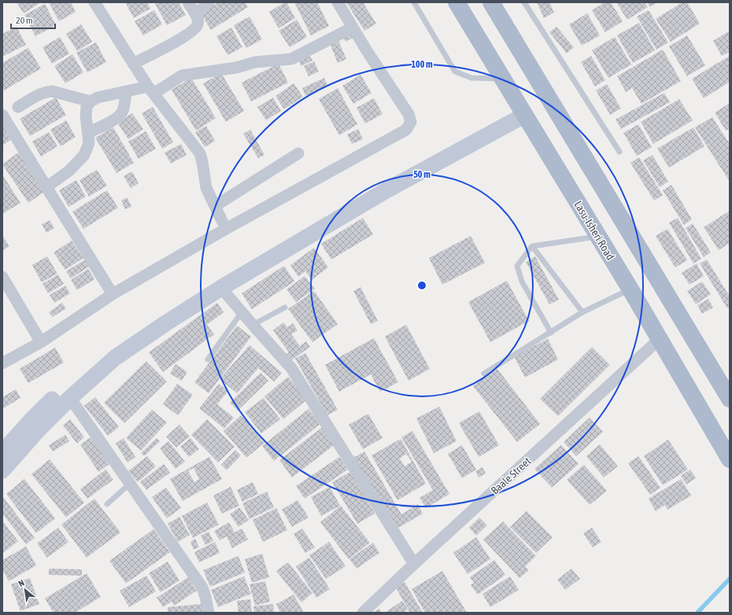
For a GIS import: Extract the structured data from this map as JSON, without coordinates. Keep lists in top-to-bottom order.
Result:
{
  "streets": {
    "main road": ["Lasu-Isheri Road"],
    "street": ["Baale Street"]
  },
  "crossings": [
    ["Lasu-Isheri Road", "Baale Street"]
  ],
  "scale_bar": "20 m",
  "north": "top left",
  "rings": ["100 m", "50 m"]
}
